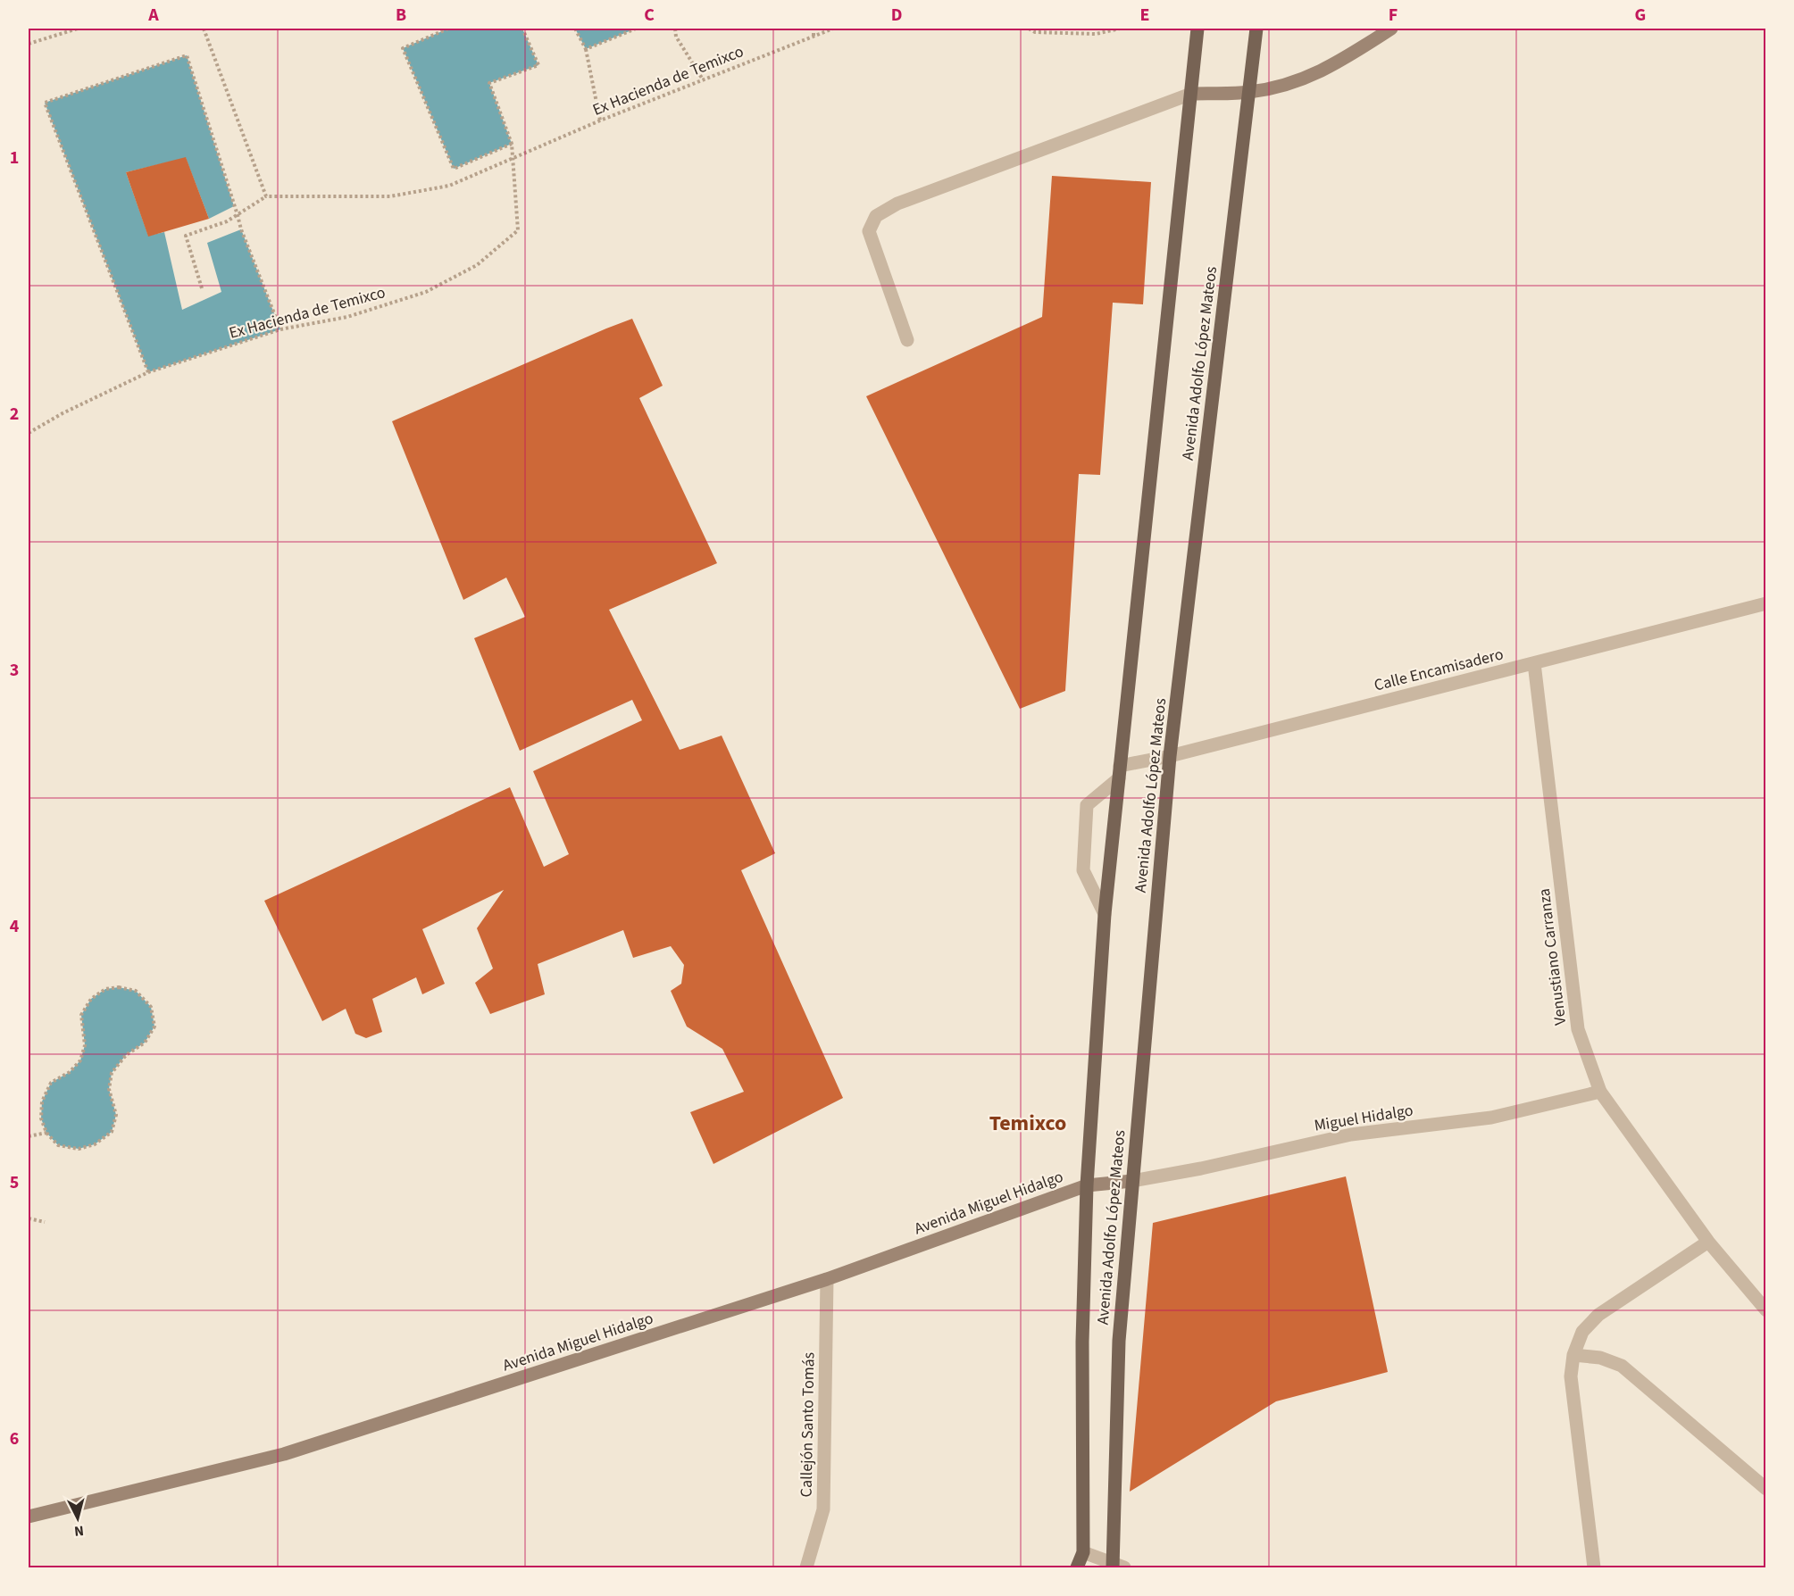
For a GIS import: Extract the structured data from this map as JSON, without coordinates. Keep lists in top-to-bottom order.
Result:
{
  "streets": {
    "main road": ["Avenida Adolfo López Mateos"],
    "street": [
      "Calle Encamisadero",
      "Venustiano Carranza",
      "Miguel Hidalgo",
      "Avenida Miguel Hidalgo",
      "Callejón Santo Tomás"
    ],
    "path": ["Ex Hacienda de Temixco"]
  },
  "crossings": [
    ["Avenida Adolfo López Mateos", "Calle Encamisadero"],
    ["Avenida Adolfo López Mateos", "Miguel Hidalgo"],
    ["Avenida Adolfo López Mateos", "Avenida Miguel Hidalgo"],
    ["Calle Encamisadero", "Venustiano Carranza"],
    ["Venustiano Carranza", "Miguel Hidalgo"],
    ["Miguel Hidalgo", "Avenida Miguel Hidalgo"],
    ["Avenida Miguel Hidalgo", "Callejón Santo Tomás"]
  ],
  "districts": ["Temixco"],
  "north": "bottom",
  "grid": {
    "columns": [
      "A",
      "B",
      "C",
      "D",
      "E",
      "F",
      "G"
    ],
    "rows": [
      "1",
      "2",
      "3",
      "4",
      "5",
      "6"
    ]
  }
}
